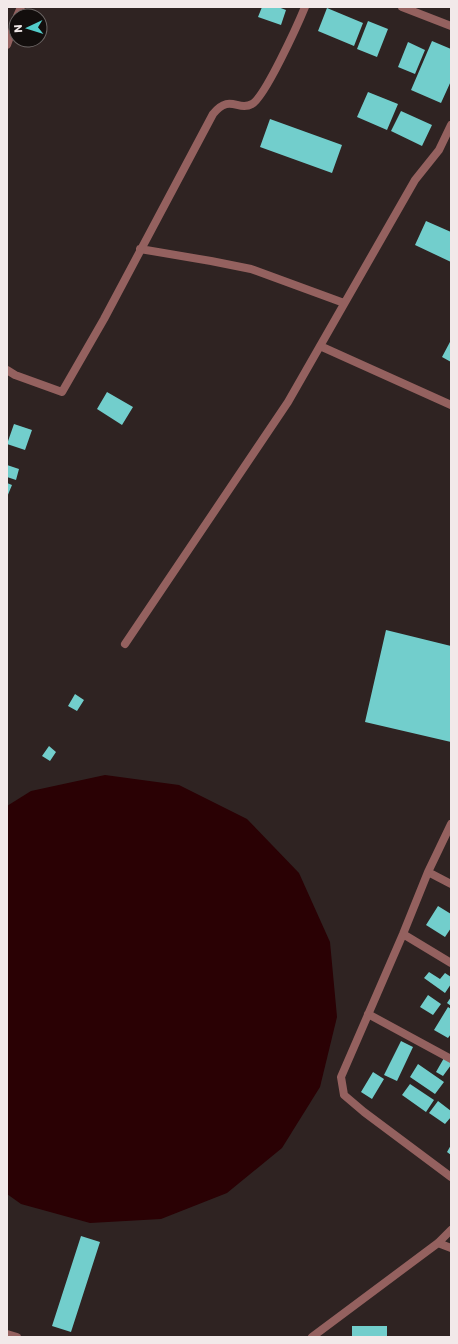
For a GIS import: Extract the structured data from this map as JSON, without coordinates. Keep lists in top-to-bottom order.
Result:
{
  "north": "left"
}
